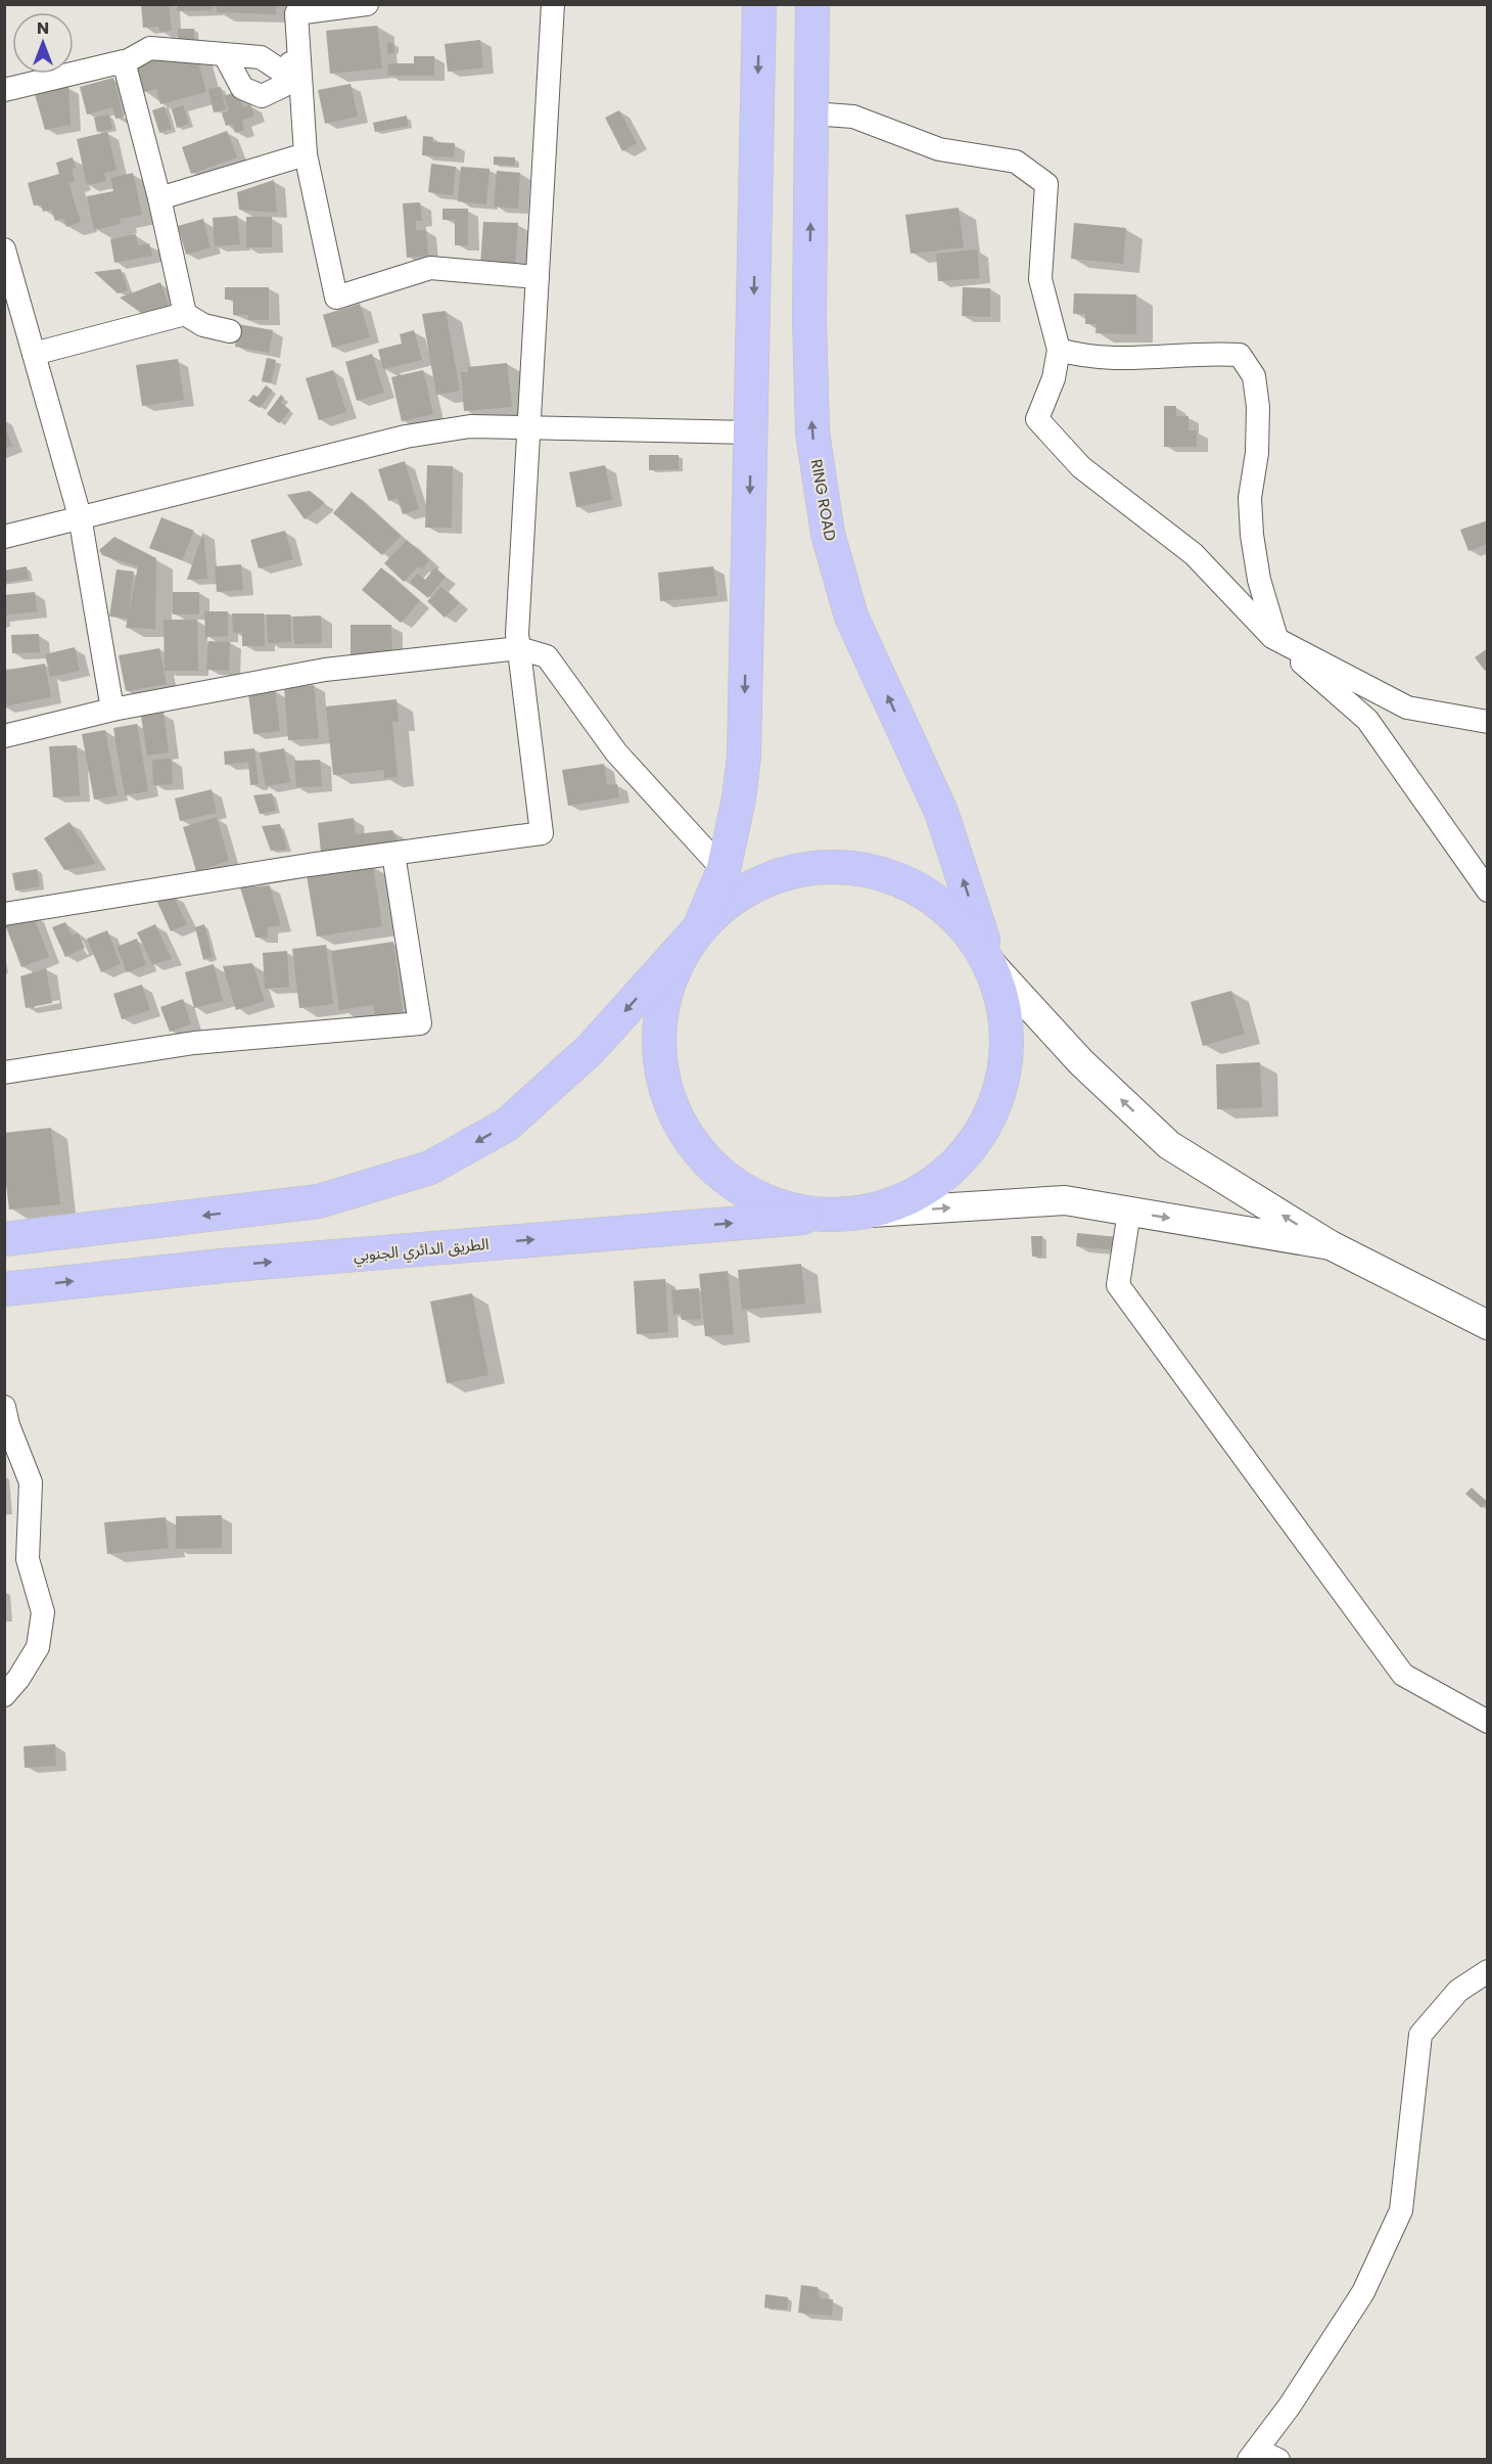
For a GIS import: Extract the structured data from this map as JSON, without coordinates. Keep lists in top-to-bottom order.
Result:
{
  "streets": {
    "main road": ["RING ROAD", "الطريق الدائري الجنوبي"]
  },
  "crossings": [
    ["RING ROAD", "الطريق الدائري الجنوبي"]
  ],
  "north": "top"
}
